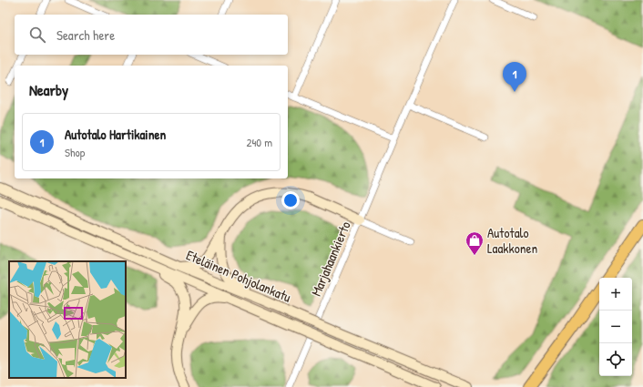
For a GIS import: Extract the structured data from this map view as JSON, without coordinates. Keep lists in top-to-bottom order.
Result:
{
  "streets": {
    "main road": ["Eteläinen Pohjolankatu"],
    "street": ["Marjahaankierto"]
  },
  "places": {
    "shop": ["Autotalo Laakkonen"]
  },
  "page": {
    "search": "Search here",
    "pins": "1",
    "heading": "Nearby",
    "list": [
      {
        "mark": "1",
        "name": "Autotalo Hartikainen",
        "note": "Shop",
        "value": "240 m"
      }
    ],
    "map_buttons": ["+", "−"]
  }
}
